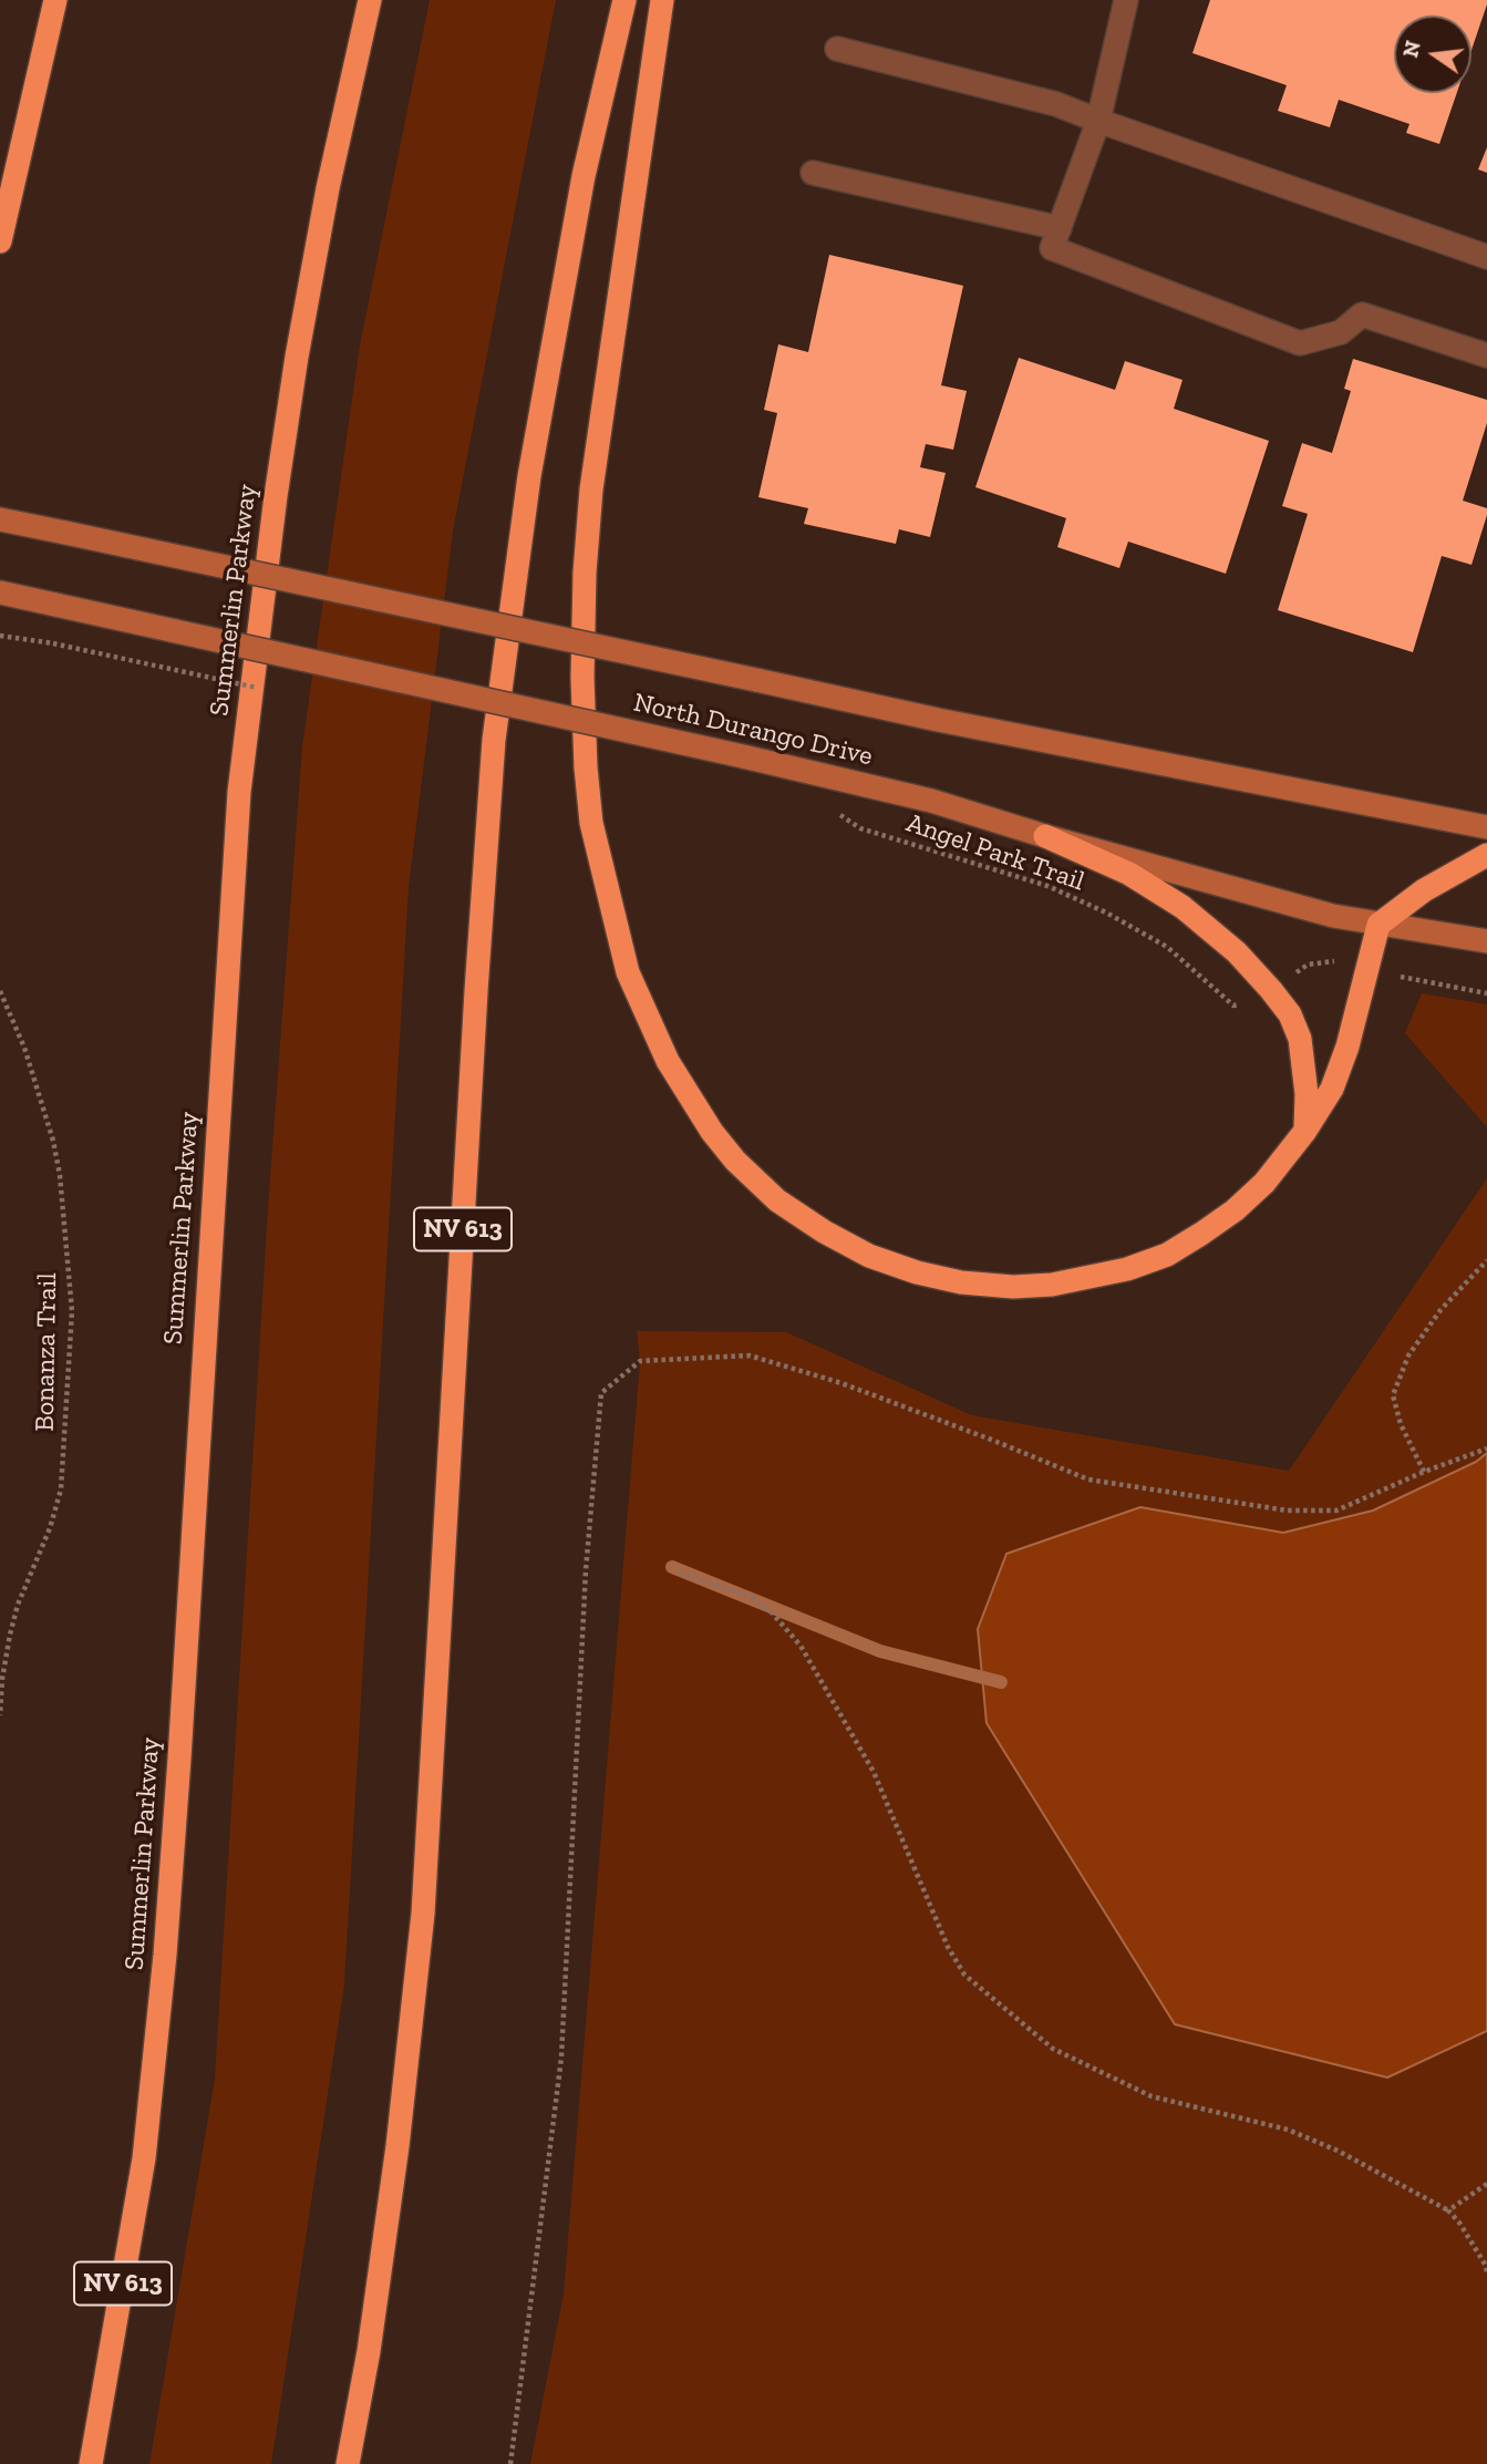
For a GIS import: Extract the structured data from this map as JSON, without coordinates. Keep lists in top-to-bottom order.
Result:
{
  "streets": {
    "highway": ["Summerlin Parkway", "NV 613"],
    "main road": ["North Durango Drive"],
    "path": ["Angel Park Trail", "Bonanza Trail"]
  },
  "north": "left"
}
